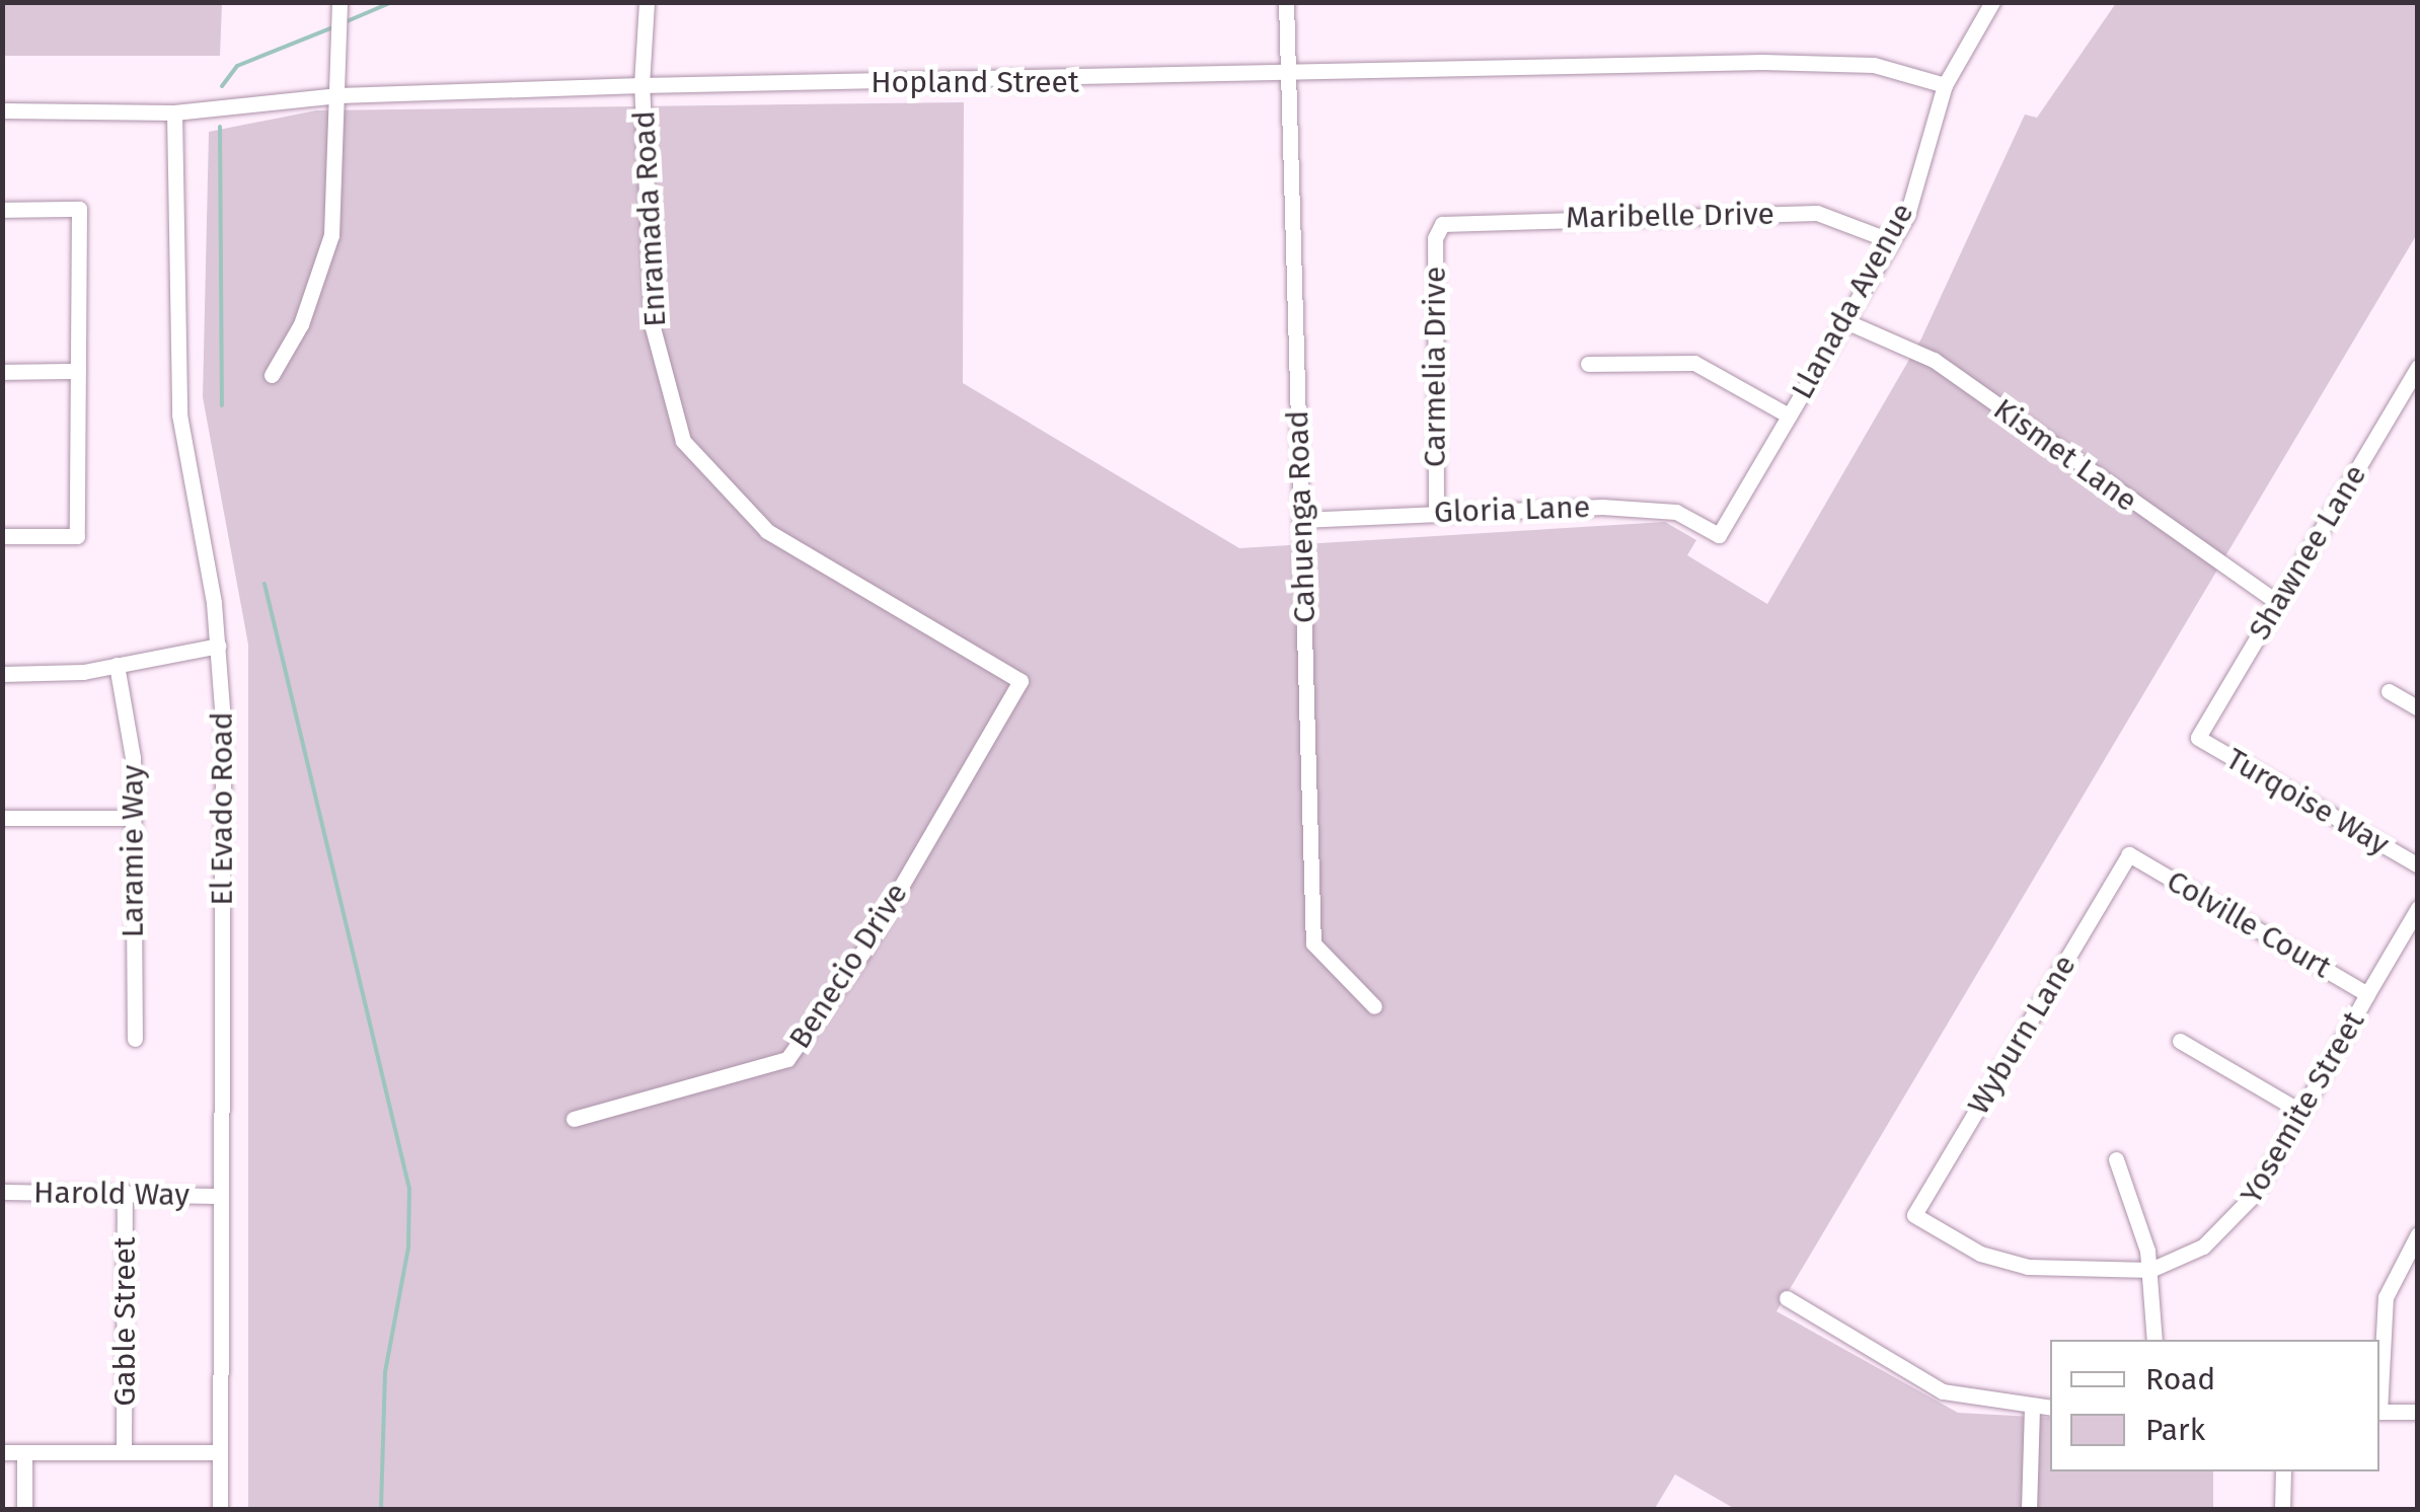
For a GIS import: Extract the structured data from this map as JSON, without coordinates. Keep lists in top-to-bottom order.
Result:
{
  "streets": {
    "street": [
      "Hopland Street",
      "Maribelle Drive",
      "Enramada Road",
      "Llanada Avenue",
      "Carmelia Drive",
      "Kismet Lane",
      "Gloria Lane",
      "Cahuenga Road",
      "Shawnee Lane",
      "Turqoise Way",
      "El Evado Road",
      "Laramie Way",
      "Colville Court",
      "Benecio Drive",
      "Wyburn Lane",
      "Yosemite Street",
      "Harold Way",
      "Gable Street"
    ]
  },
  "crossings": [
    ["Hopland Street", "Enramada Road"],
    ["Hopland Street", "Llanada Avenue"],
    ["Hopland Street", "Cahuenga Road"],
    ["Hopland Street", "El Evado Road"],
    ["Maribelle Drive", "Llanada Avenue"],
    ["Maribelle Drive", "Carmelia Drive"],
    ["Enramada Road", "Benecio Drive"],
    ["Llanada Avenue", "Kismet Lane"],
    ["Llanada Avenue", "Gloria Lane"],
    ["Carmelia Drive", "Gloria Lane"],
    ["Kismet Lane", "Shawnee Lane"],
    ["Gloria Lane", "Cahuenga Road"],
    ["Shawnee Lane", "Turqoise Way"],
    ["El Evado Road", "Harold Way"],
    ["Colville Court", "Wyburn Lane"],
    ["Colville Court", "Yosemite Street"],
    ["Wyburn Lane", "Yosemite Street"],
    ["Harold Way", "Gable Street"]
  ],
  "legend": ["Road", "Park"]
}
